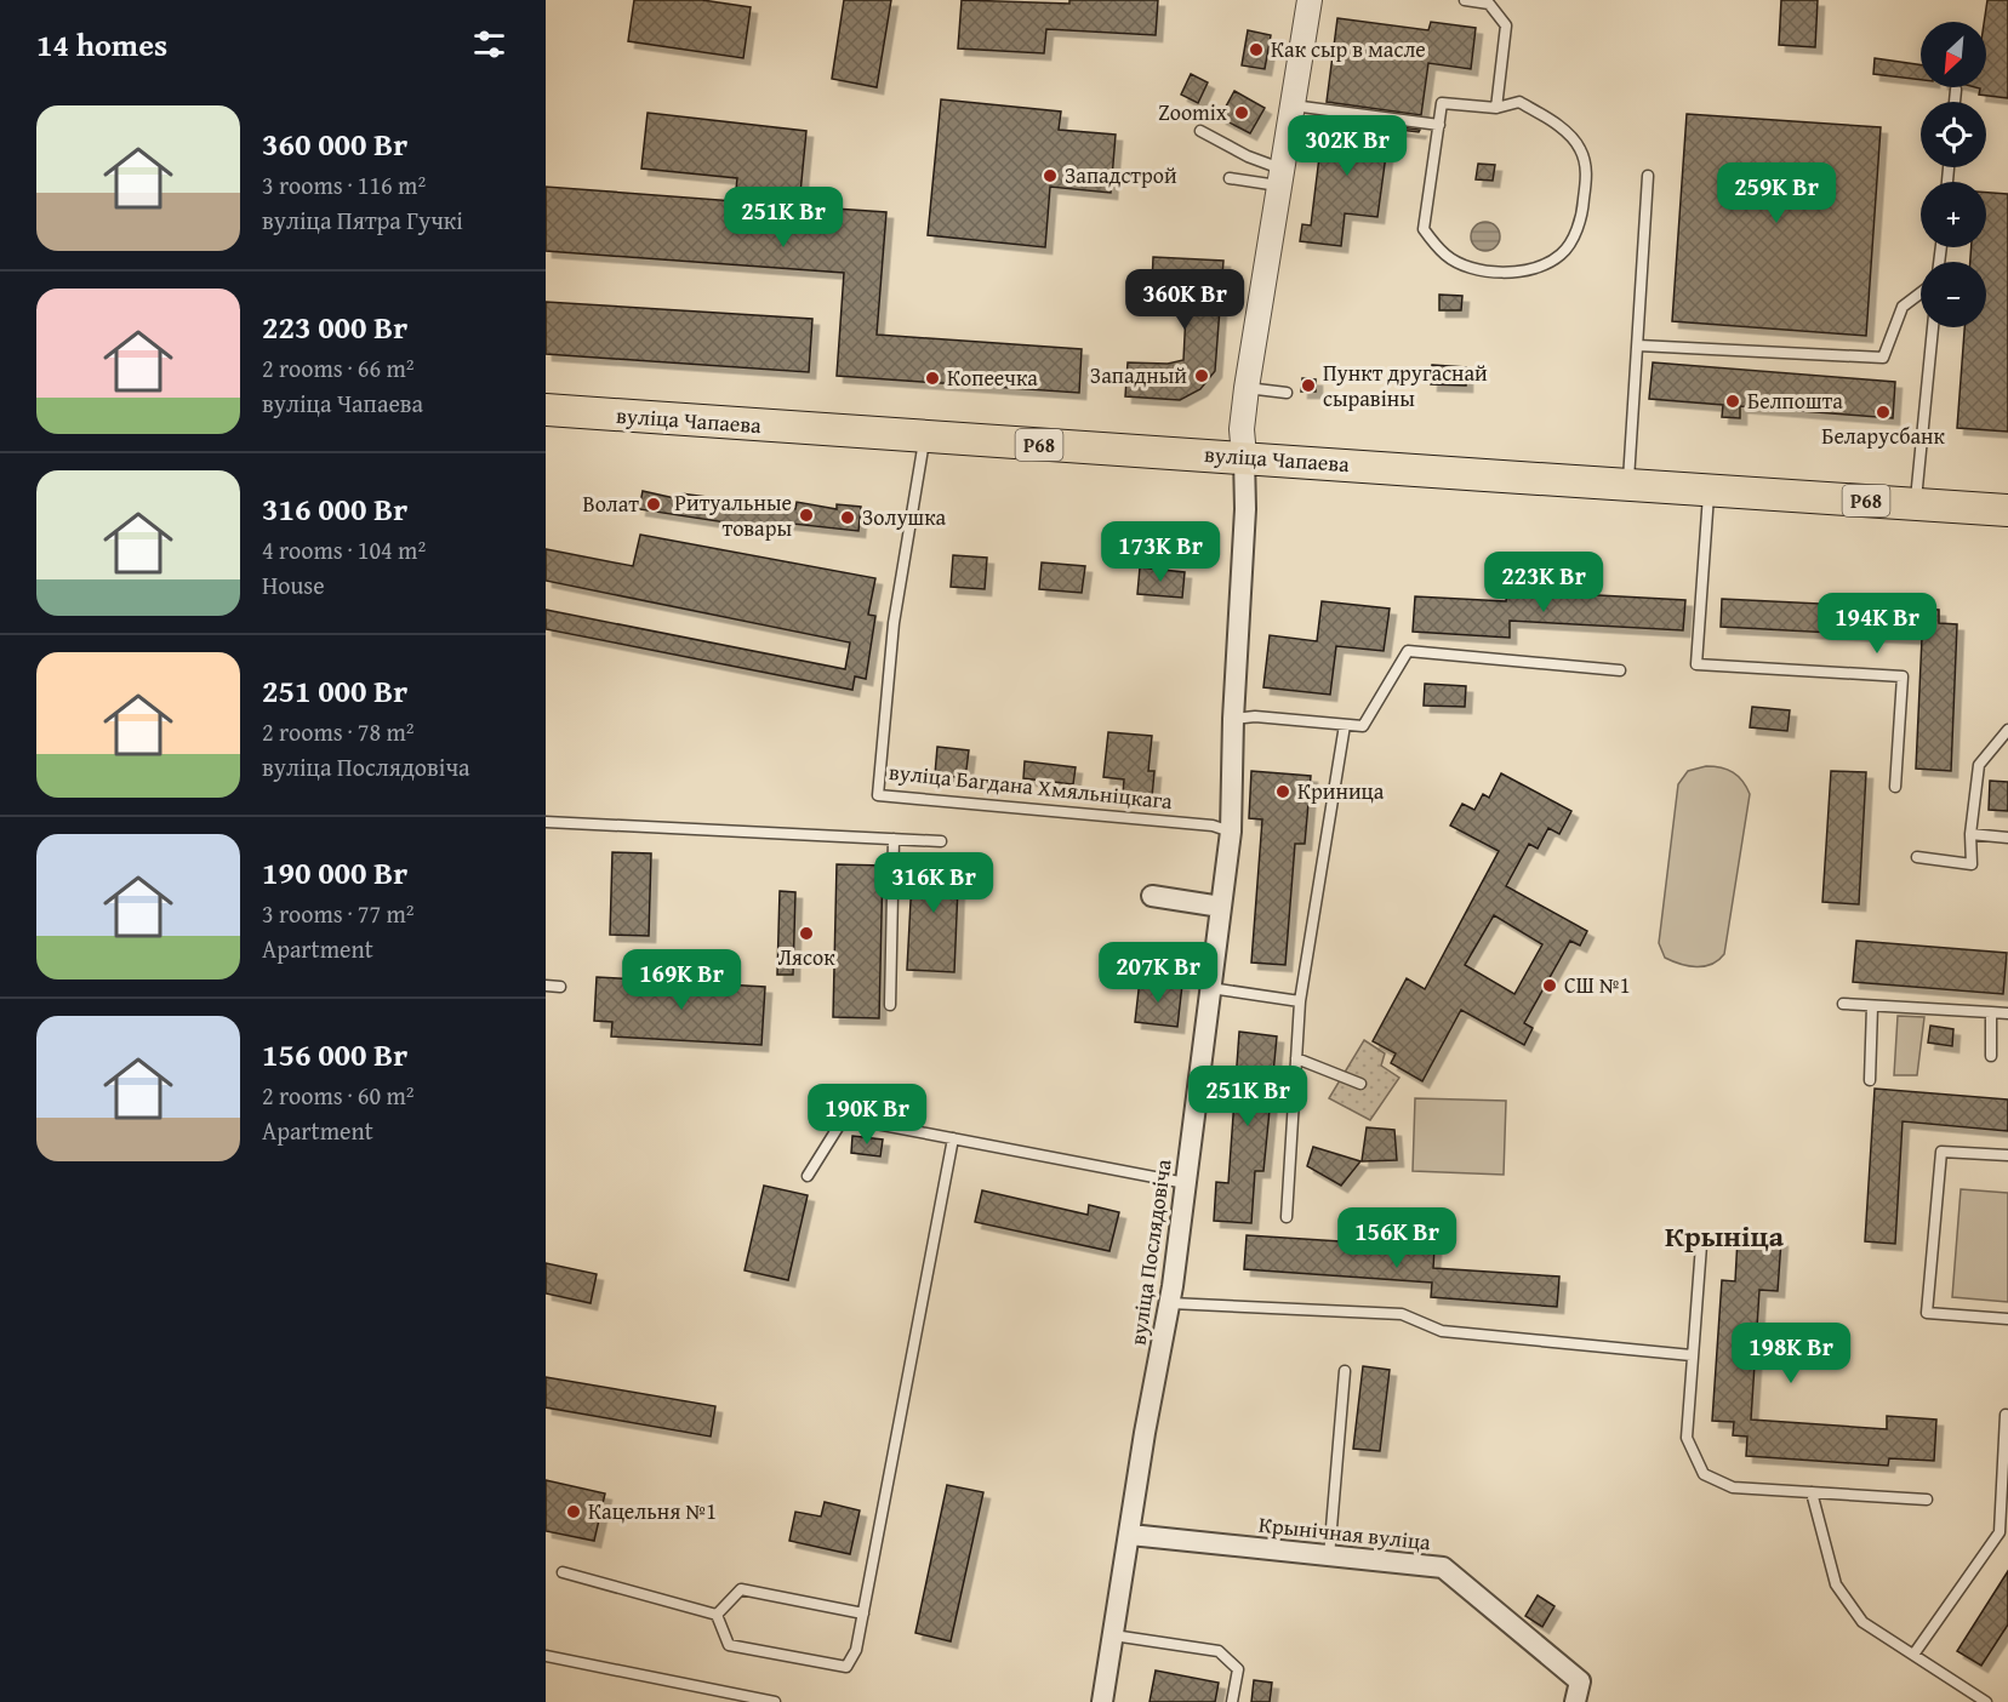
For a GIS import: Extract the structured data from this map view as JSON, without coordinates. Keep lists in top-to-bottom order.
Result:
{
  "streets": {
    "main road": ["вуліца Чапаева", "Р68"],
    "street": ["вуліца Послядовіча", "Крынічная вуліца"],
    "lane": ["вуліца Багдана Хмяльніцкага"]
  },
  "crossings": [
    ["вуліца Чапаева", "вуліца Багдана Хмяльніцкага"],
    ["вуліца Чапаева", "вуліца Послядовіча"],
    ["вуліца Багдана Хмяльніцкага", "вуліца Послядовіча"],
    ["вуліца Послядовіча", "Крынічная вуліца"]
  ],
  "districts": ["Крыніца"],
  "places": [
    "Как сыр в масле",
    "Zoomix",
    "Западстрой",
    "Западный",
    "Копеечка",
    "Пункт другаснай сыравіны",
    "Белпошта",
    "Беларусбанк",
    "Волат",
    "Ритуальные товары",
    "Золушка",
    "Криница",
    "Лясок",
    "СШ №1",
    "Кацельня №1"
  ],
  "north": "bottom left",
  "page": {
    "heading": "14 homes",
    "map_buttons": ["+", "−"],
    "list": [
      {
        "name": "360 000 Br",
        "note": "3 rooms · 116 m² · вуліца Пятра Гучкі"
      },
      {
        "name": "223 000 Br",
        "note": "2 rooms · 66 m² · вуліца Чапаева"
      },
      {
        "name": "316 000 Br",
        "note": "4 rooms · 104 m² · House"
      },
      {
        "name": "251 000 Br",
        "note": "2 rooms · 78 m² · вуліца Послядовіча"
      },
      {
        "name": "190 000 Br",
        "note": "3 rooms · 77 m² · Apartment"
      },
      {
        "name": "156 000 Br",
        "note": "2 rooms · 60 m² · Apartment"
      }
    ],
    "price": [
      "302K Br",
      "259K Br",
      "251K Br",
      "360K Br",
      "173K Br",
      "223K Br",
      "194K Br",
      "316K Br",
      "207K Br",
      "169K Br",
      "251K Br",
      "190K Br",
      "156K Br",
      "198K Br"
    ]
  }
}
